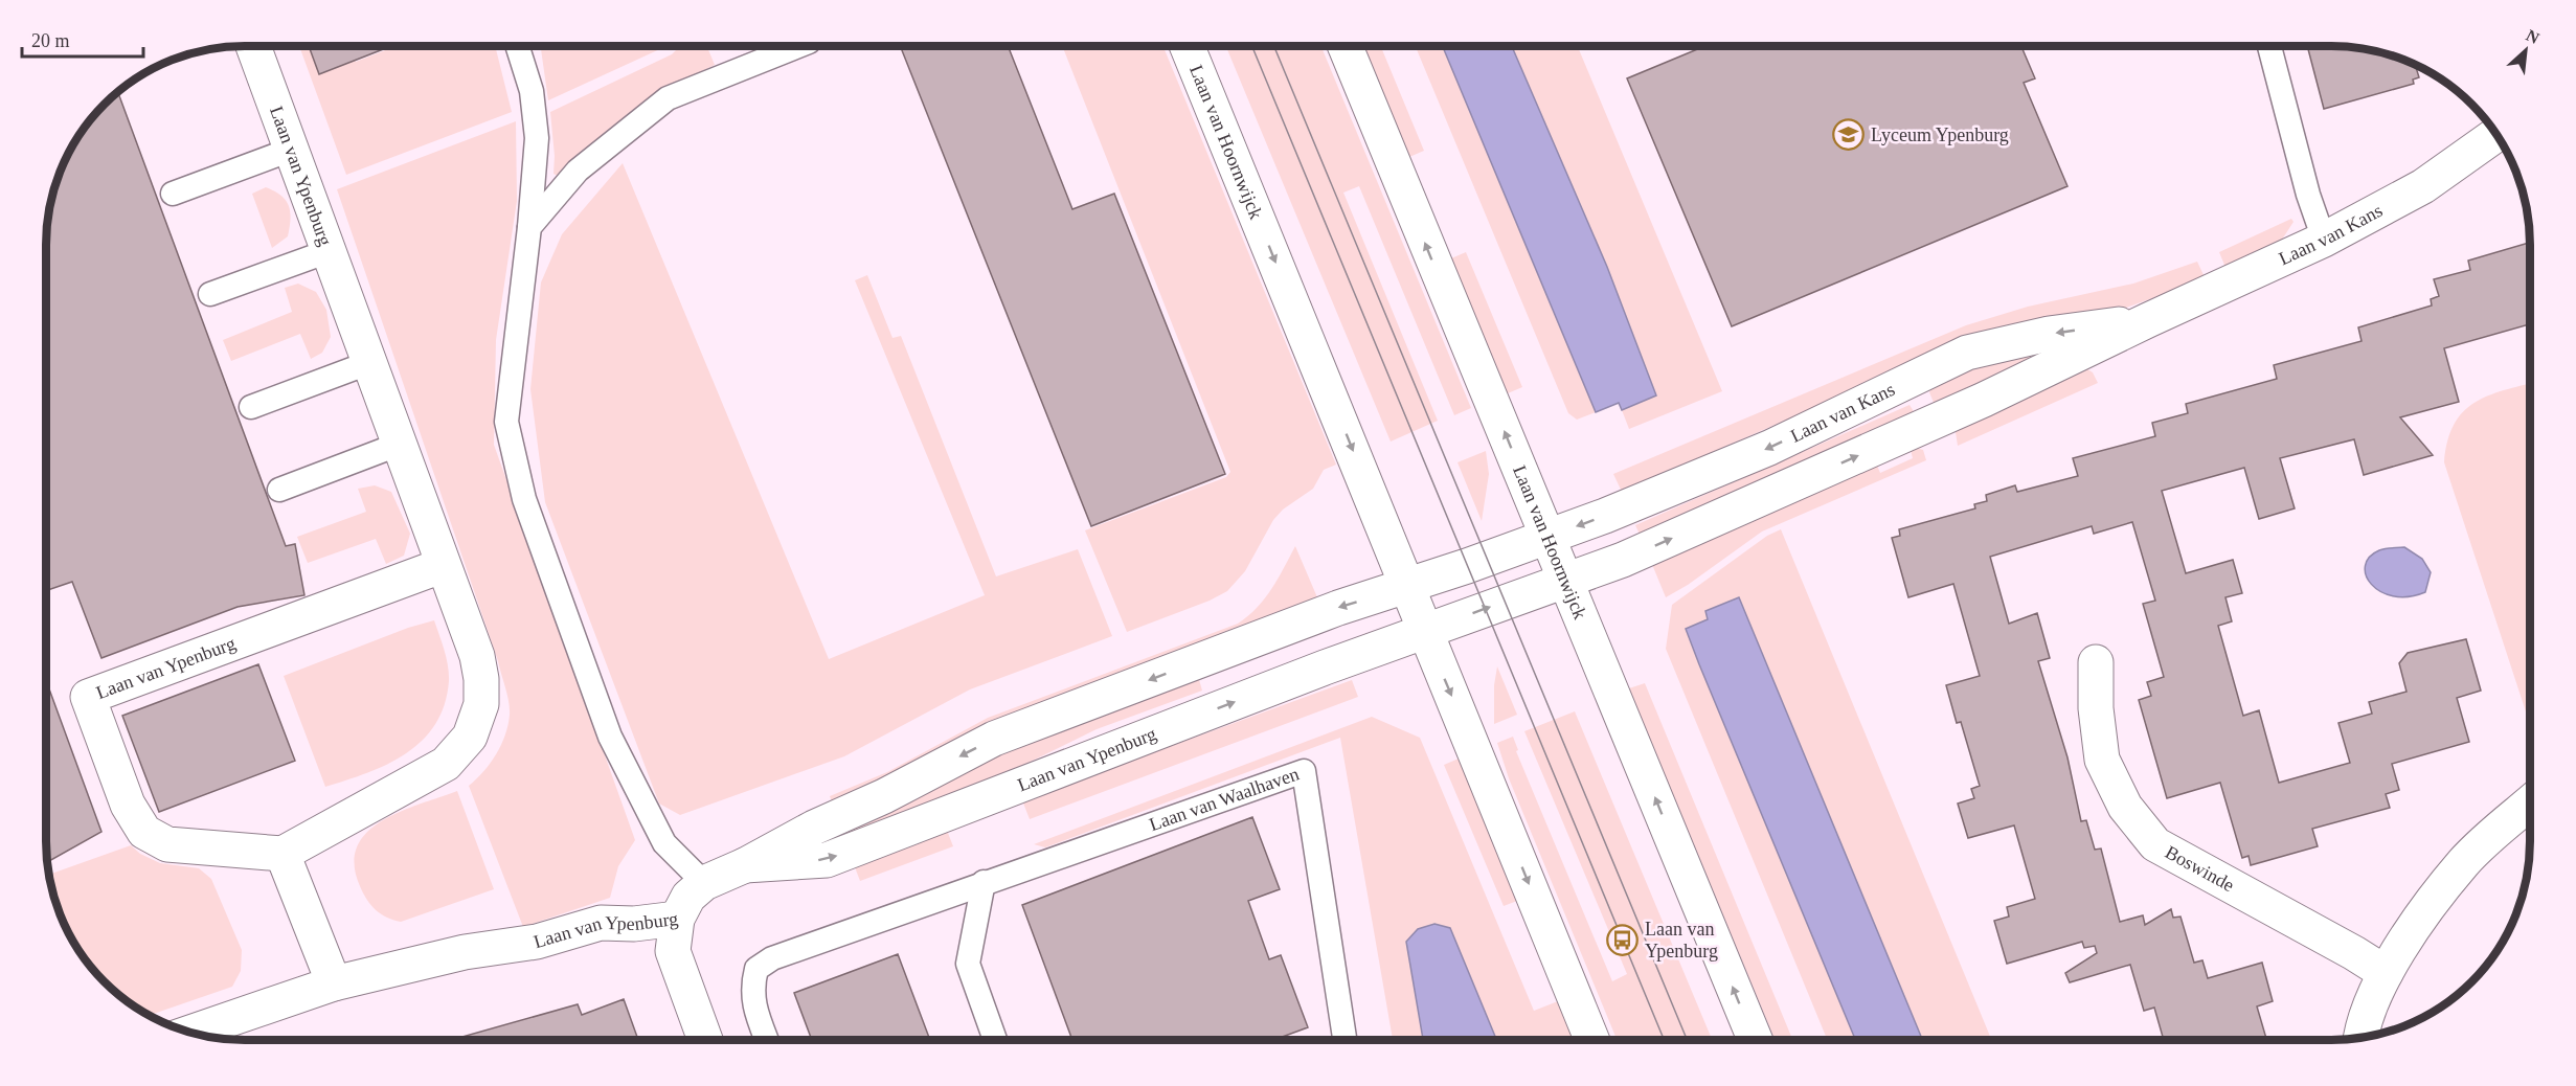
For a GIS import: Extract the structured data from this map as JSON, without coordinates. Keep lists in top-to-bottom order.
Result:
{
  "streets": {
    "street": [
      "Laan van Hoornwijck",
      "Laan van Ypenburg",
      "Laan van Kans",
      "Boswinde"
    ],
    "lane": ["Laan van Waalhaven"]
  },
  "crossings": [
    ["Laan van Hoornwijck", "Laan van Ypenburg"],
    ["Laan van Hoornwijck", "Laan van Kans"],
    ["Laan van Ypenburg", "Laan van Kans"]
  ],
  "places": {
    "school or university": ["Lyceum Ypenburg"],
    "bus stop": ["Laan van Ypenburg"]
  },
  "scale_bar": "20 m",
  "north": "top right"
}
